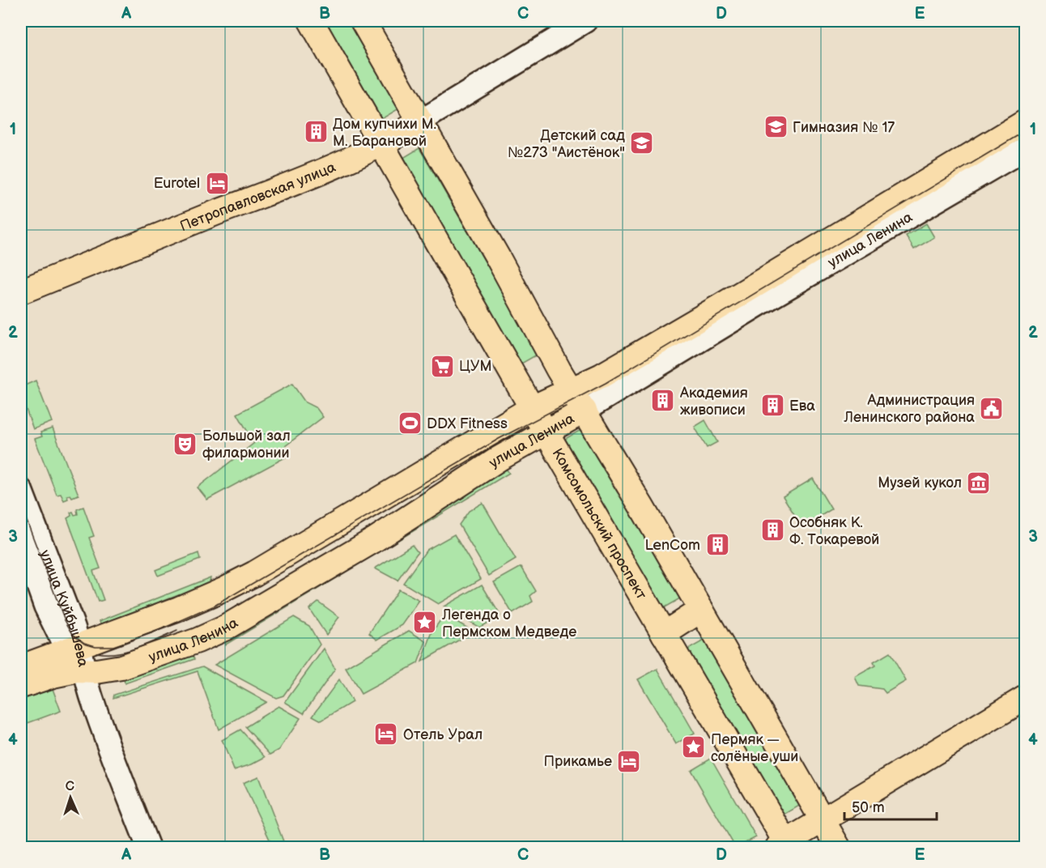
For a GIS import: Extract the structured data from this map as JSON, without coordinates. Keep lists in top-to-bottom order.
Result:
{
  "streets": {
    "main road": [
      "Петропавловская улица",
      "улица Ленина",
      "Комсомольский проспект",
      "улица Куйбышева"
    ]
  },
  "crossings": [
    ["Петропавловская улица", "Комсомольский проспект"],
    ["улица Ленина", "Комсомольский проспект"],
    ["улица Ленина", "улица Куйбышева"]
  ],
  "places": {
    "school or university": ["Гимназия № 17", "Детский сад №273 \"Аистёнок\""],
    "building": [
      "Дом купчихи М. М. Барановой",
      "Академия живописи",
      "Ева",
      "Особняк К. Ф. Токаревой",
      "LenCom"
    ],
    "hotel": ["Eurotel", "Отель Урал", "Прикамье"],
    "supermarket": ["ЦУМ"],
    "public building": ["Администрация Ленинского района"],
    "sports": ["DDX Fitness"],
    "theatre": ["Большой зал филармонии"],
    "museum": ["Музей кукол"],
    "place": ["Легенда о Пермском Медведе", "Пермяк — солёные уши"]
  },
  "scale_bar": "50 m",
  "north": "top",
  "grid": {
    "columns": [
      "A",
      "B",
      "C",
      "D",
      "E"
    ],
    "rows": [
      "1",
      "2",
      "3",
      "4"
    ]
  }
}
